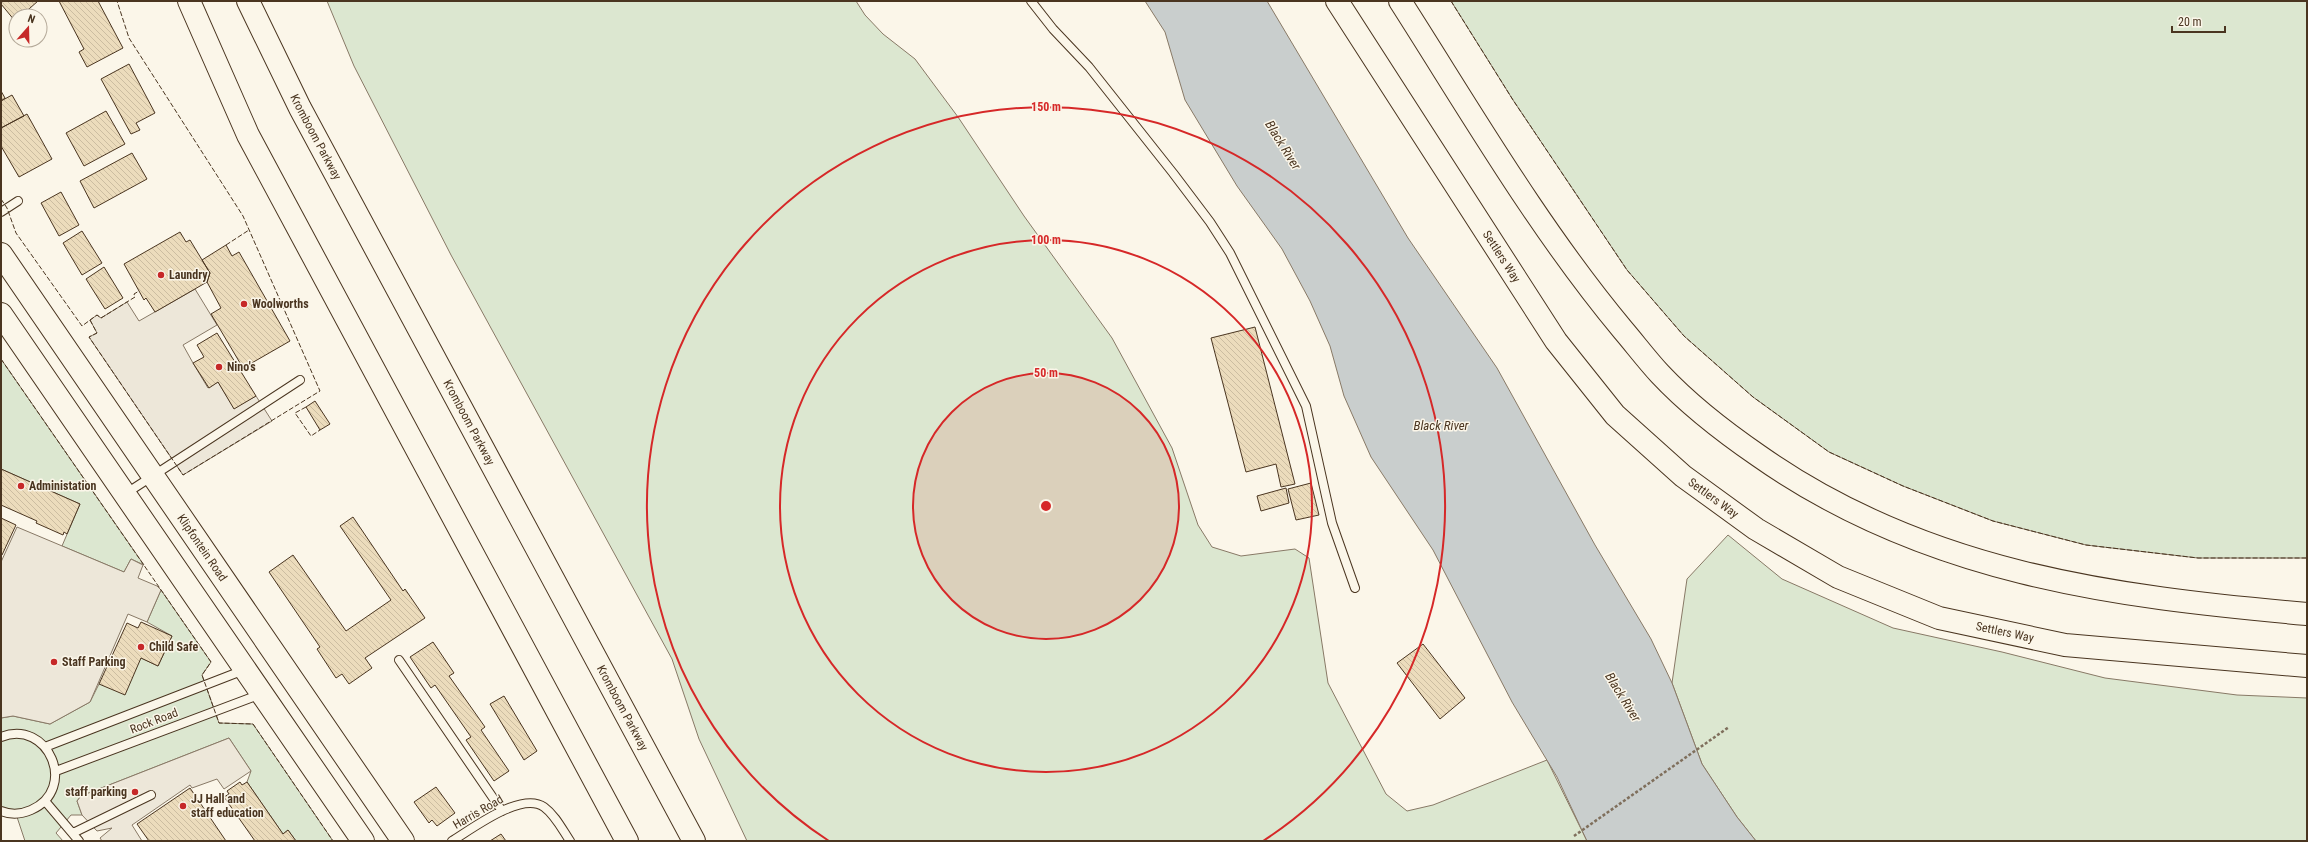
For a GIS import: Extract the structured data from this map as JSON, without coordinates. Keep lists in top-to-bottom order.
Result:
{
  "streets": {
    "main road": ["Kromboom Parkway", "Settlers Way", "Klipfontein Road"],
    "lane": ["Rock Road", "Harris Road"]
  },
  "water": ["Black River"],
  "places": [
    "Laundry",
    "Woolworths",
    "Nino's",
    "Administation",
    "Child Safe",
    "Staff Parking",
    "staff parking",
    "JJ Hall and staff education"
  ],
  "scale_bar": "20 m",
  "north": "top",
  "rings": ["150 m", "100 m", "50 m"]
}
